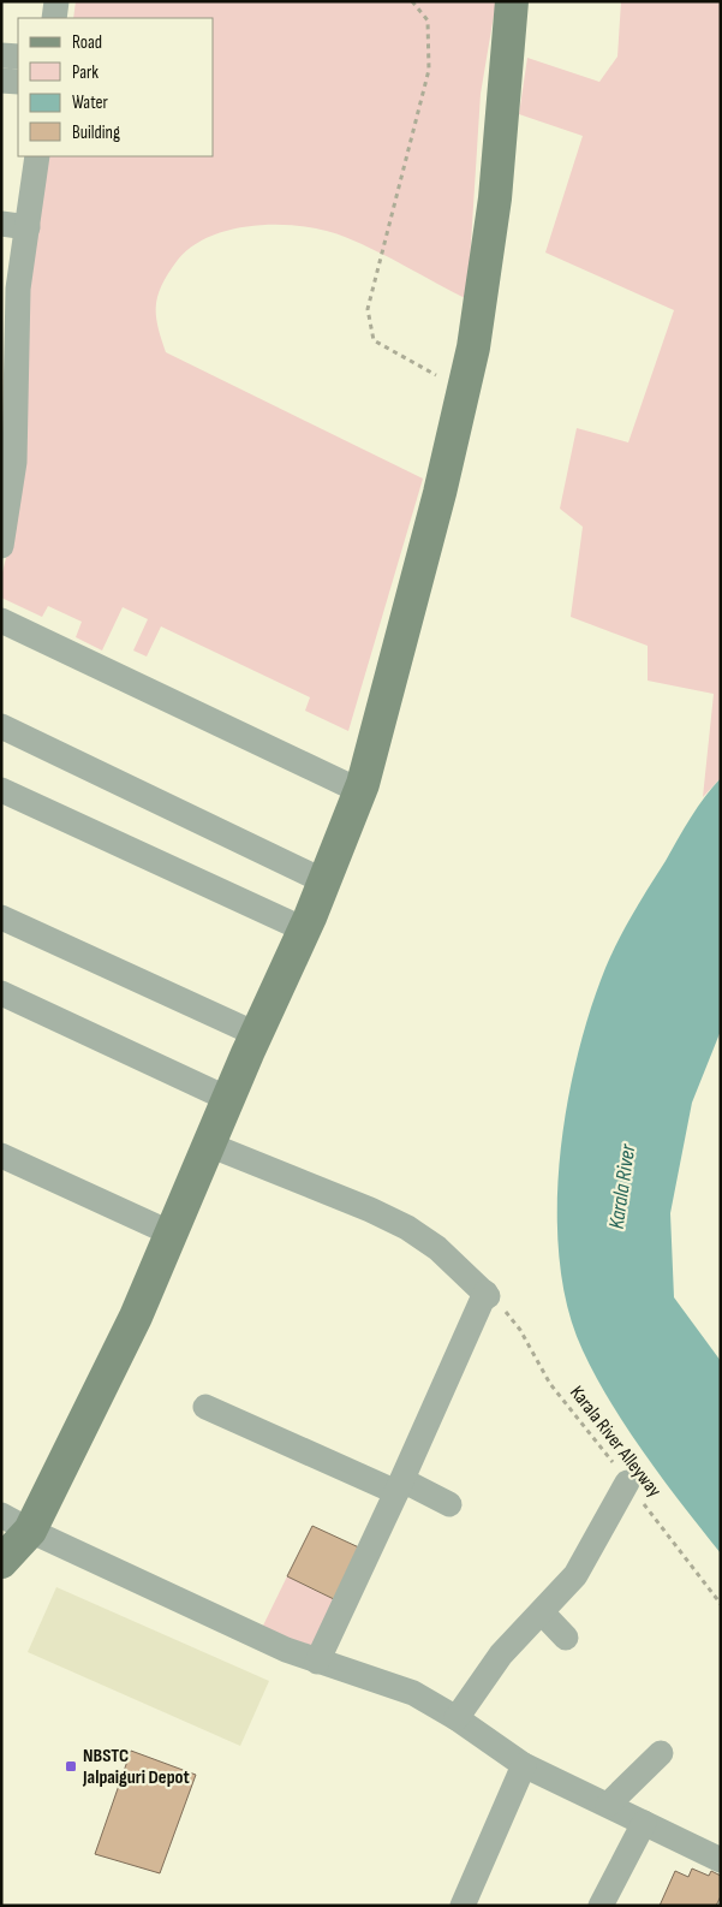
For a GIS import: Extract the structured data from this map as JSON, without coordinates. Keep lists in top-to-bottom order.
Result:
{
  "streets": {
    "path": ["Karala River Alleyway"]
  },
  "water": ["Karala River"],
  "places": {
    "transit": ["NBSTC Jalpaiguri Depot"]
  },
  "legend": [
    "Road",
    "Park",
    "Water",
    "Building"
  ]
}
